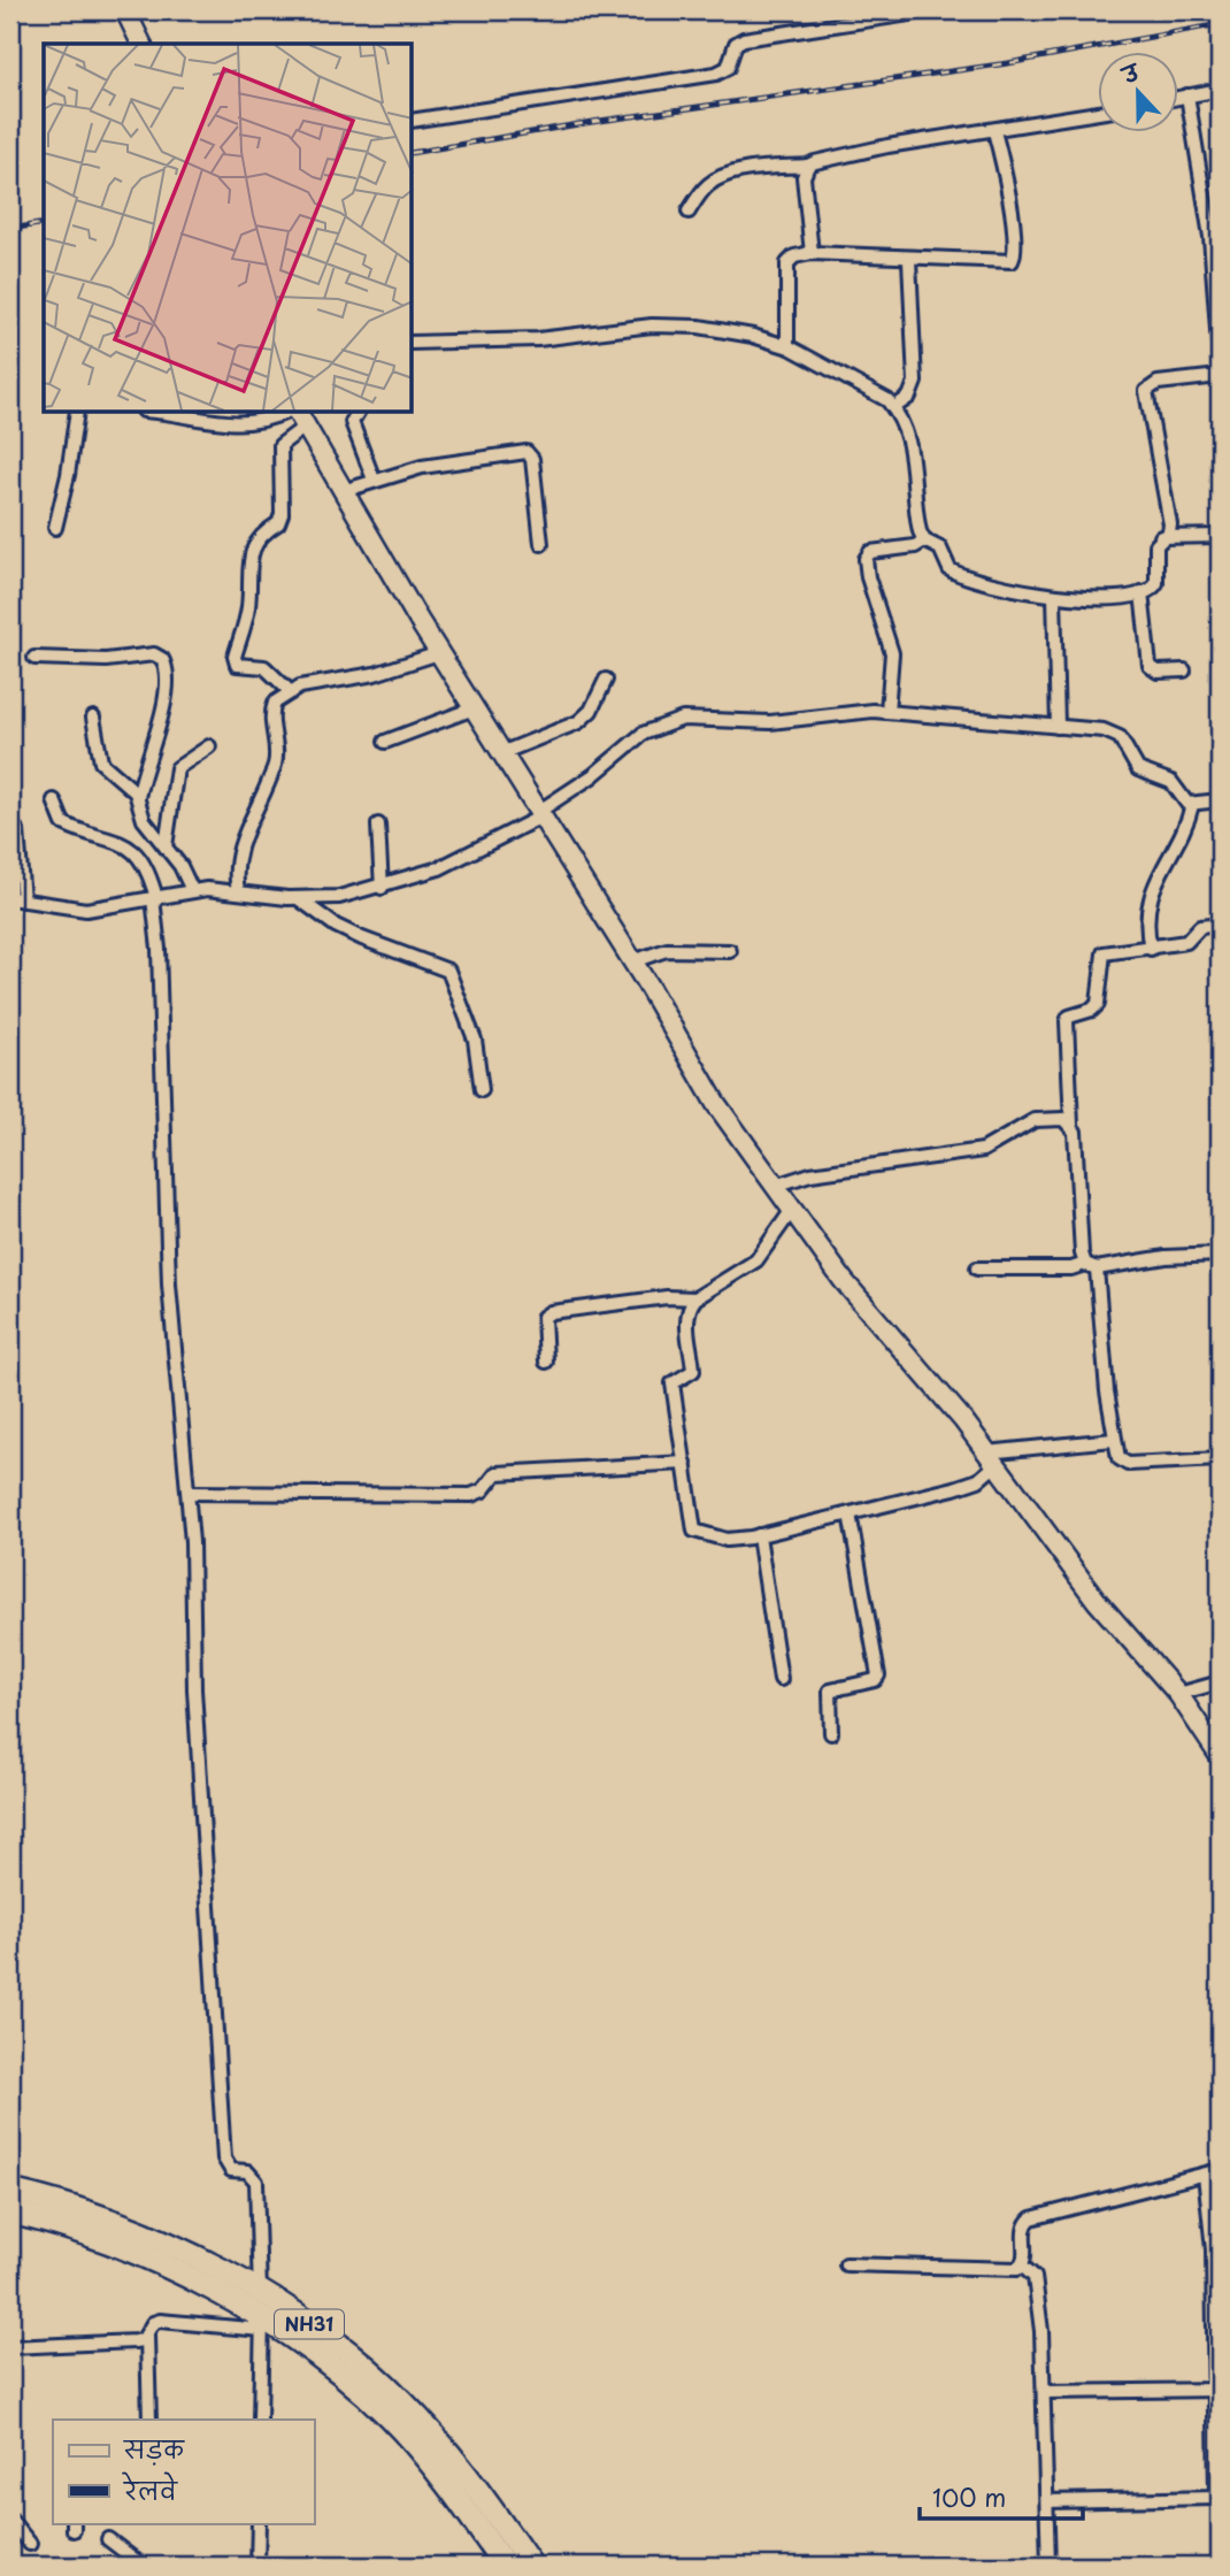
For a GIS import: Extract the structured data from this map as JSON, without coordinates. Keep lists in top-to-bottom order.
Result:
{
  "streets": {
    "highway": ["NH31"]
  },
  "legend": ["सड़क", "रेलवे"],
  "scale_bar": "100 m",
  "north": "top"
}
